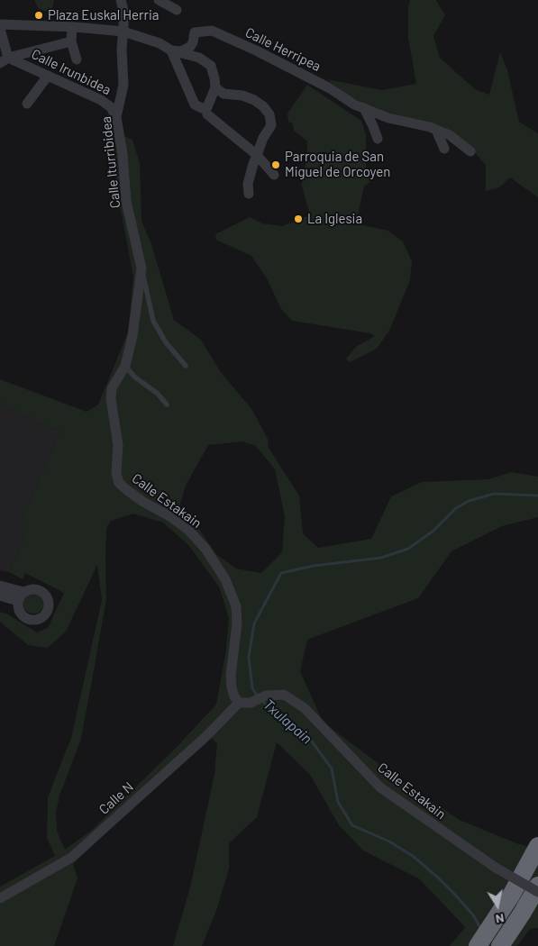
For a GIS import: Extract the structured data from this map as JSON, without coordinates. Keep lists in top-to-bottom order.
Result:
{
  "streets": {
    "street": [
      "Calle Herripea",
      "Calle Irunbidea",
      "Calle Iturribidea",
      "Calle Estakain",
      "Calle N"
    ]
  },
  "crossings": [
    ["Calle Irunbidea", "Calle Iturribidea"],
    ["Calle Iturribidea", "Calle Estakain"],
    ["Calle Estakain", "Calle N"]
  ],
  "water": ["Txulapain"],
  "places": ["Plaza Euskal Herria", "Parroquia de San Miguel de Orcoyen", "La Iglesia"],
  "north": "bottom"
}
